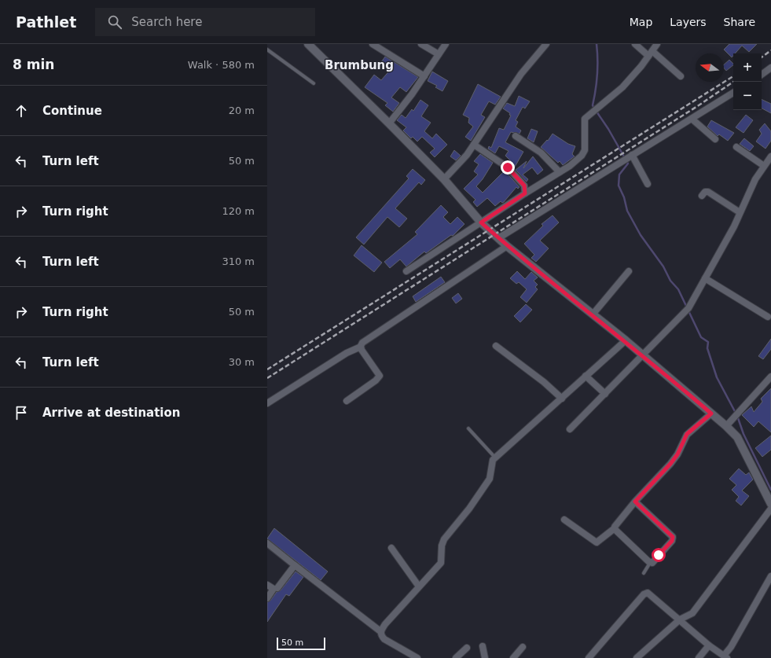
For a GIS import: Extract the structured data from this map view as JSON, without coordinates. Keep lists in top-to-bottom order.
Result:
{
  "districts": ["Brumbung"],
  "scale_bar": "50 m",
  "north": "left",
  "page": {
    "header": "Pathlet",
    "search": "Search here",
    "nav": ["Map", "Layers", "Share"],
    "heading": ["8 min", "Walk · 580 m"],
    "map_buttons": ["+", "−"],
    "list": [
      ["Continue", "20 m"],
      ["Turn left", "50 m"],
      ["Turn right", "120 m"],
      ["Turn left", "310 m"],
      ["Turn right", "50 m"],
      ["Turn left", "30 m"],
      "Arrive at destination"
    ],
    "scale": "50 m"
  }
}
